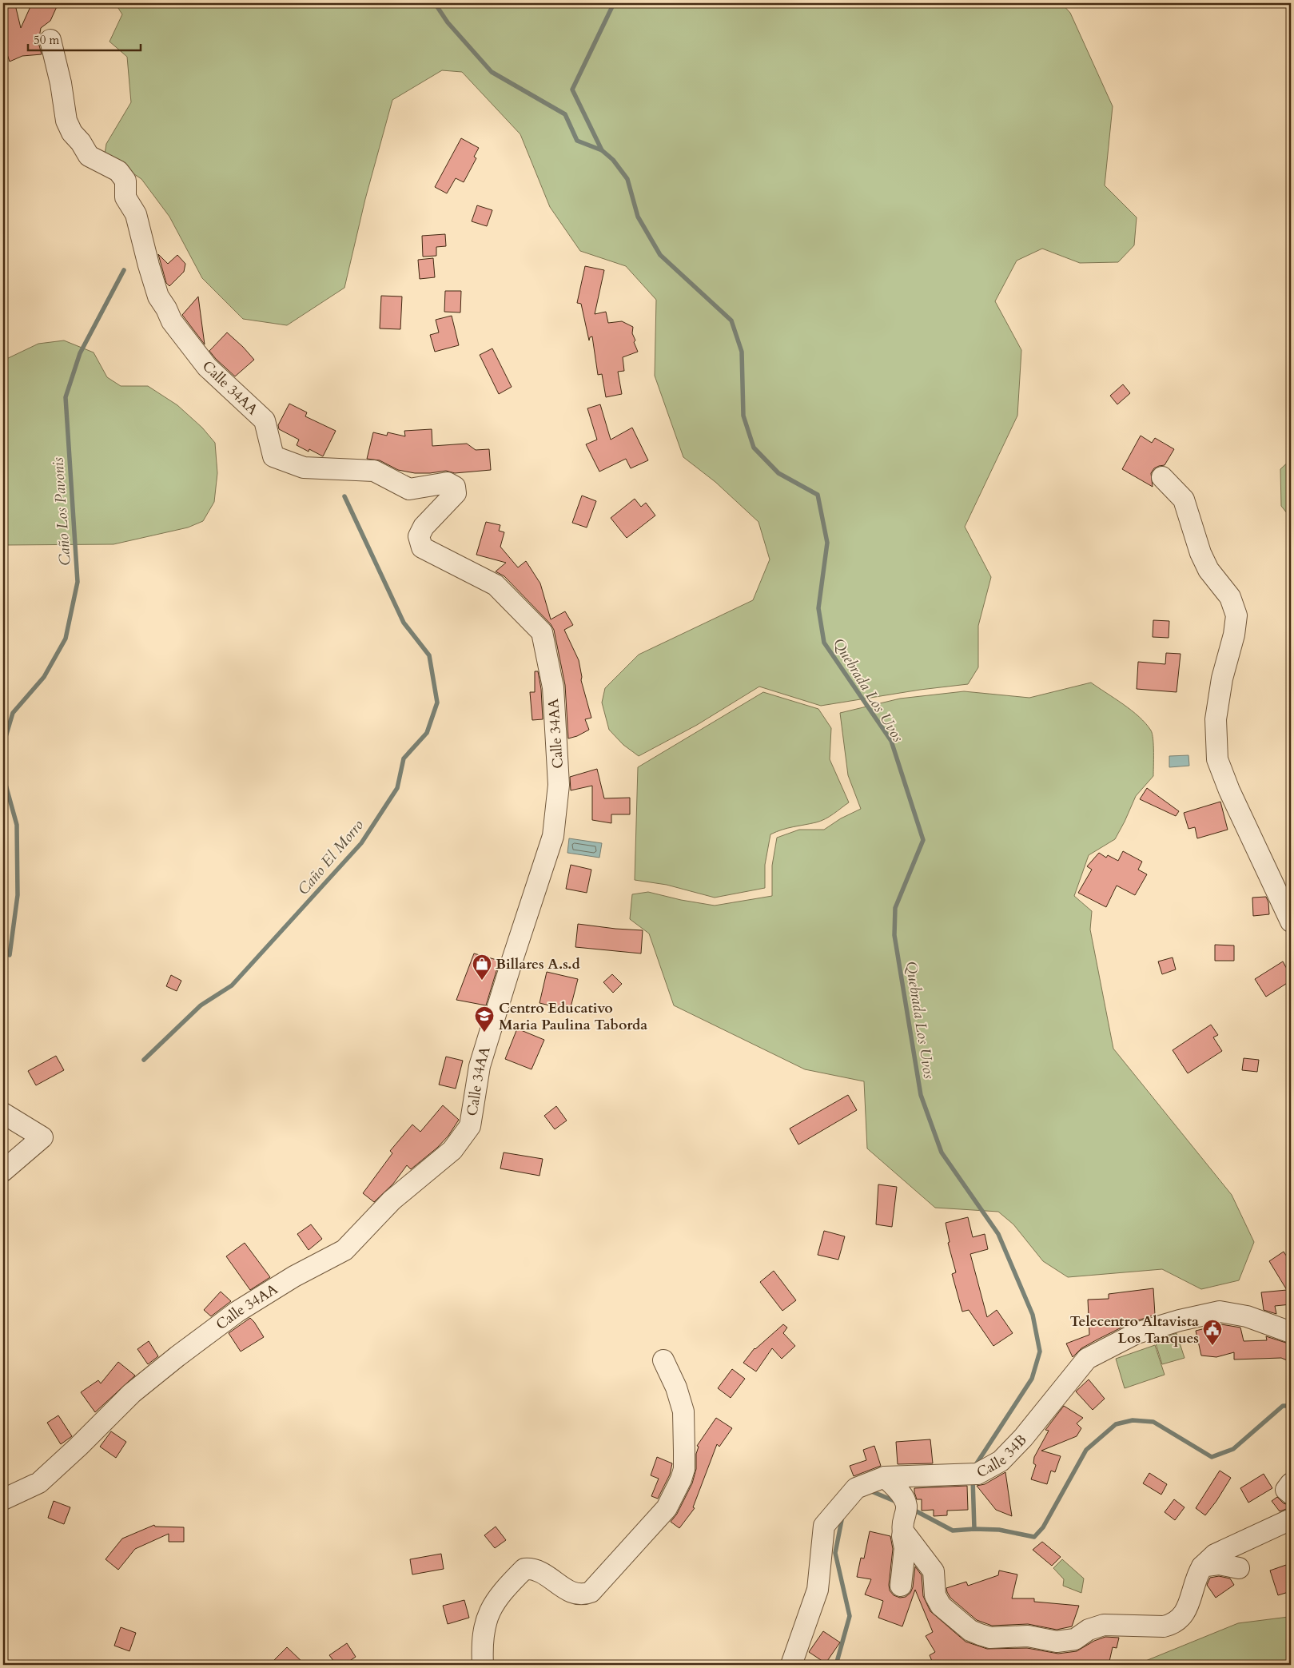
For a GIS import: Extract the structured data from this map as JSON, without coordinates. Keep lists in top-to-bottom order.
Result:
{
  "streets": {
    "street": ["Calle 34AA", "Calle 34B"]
  },
  "water": ["Caño Los Pavonis", "Quebrada Los Uvos", "Caño El Morro"],
  "places": {
    "shop": ["Billares A.s.d"],
    "school or university": ["Centro Educativo Maria Paulina Taborda"],
    "public building": ["Telecentro Altavista Los Tanques"]
  },
  "scale_bar": "50 m"
}
